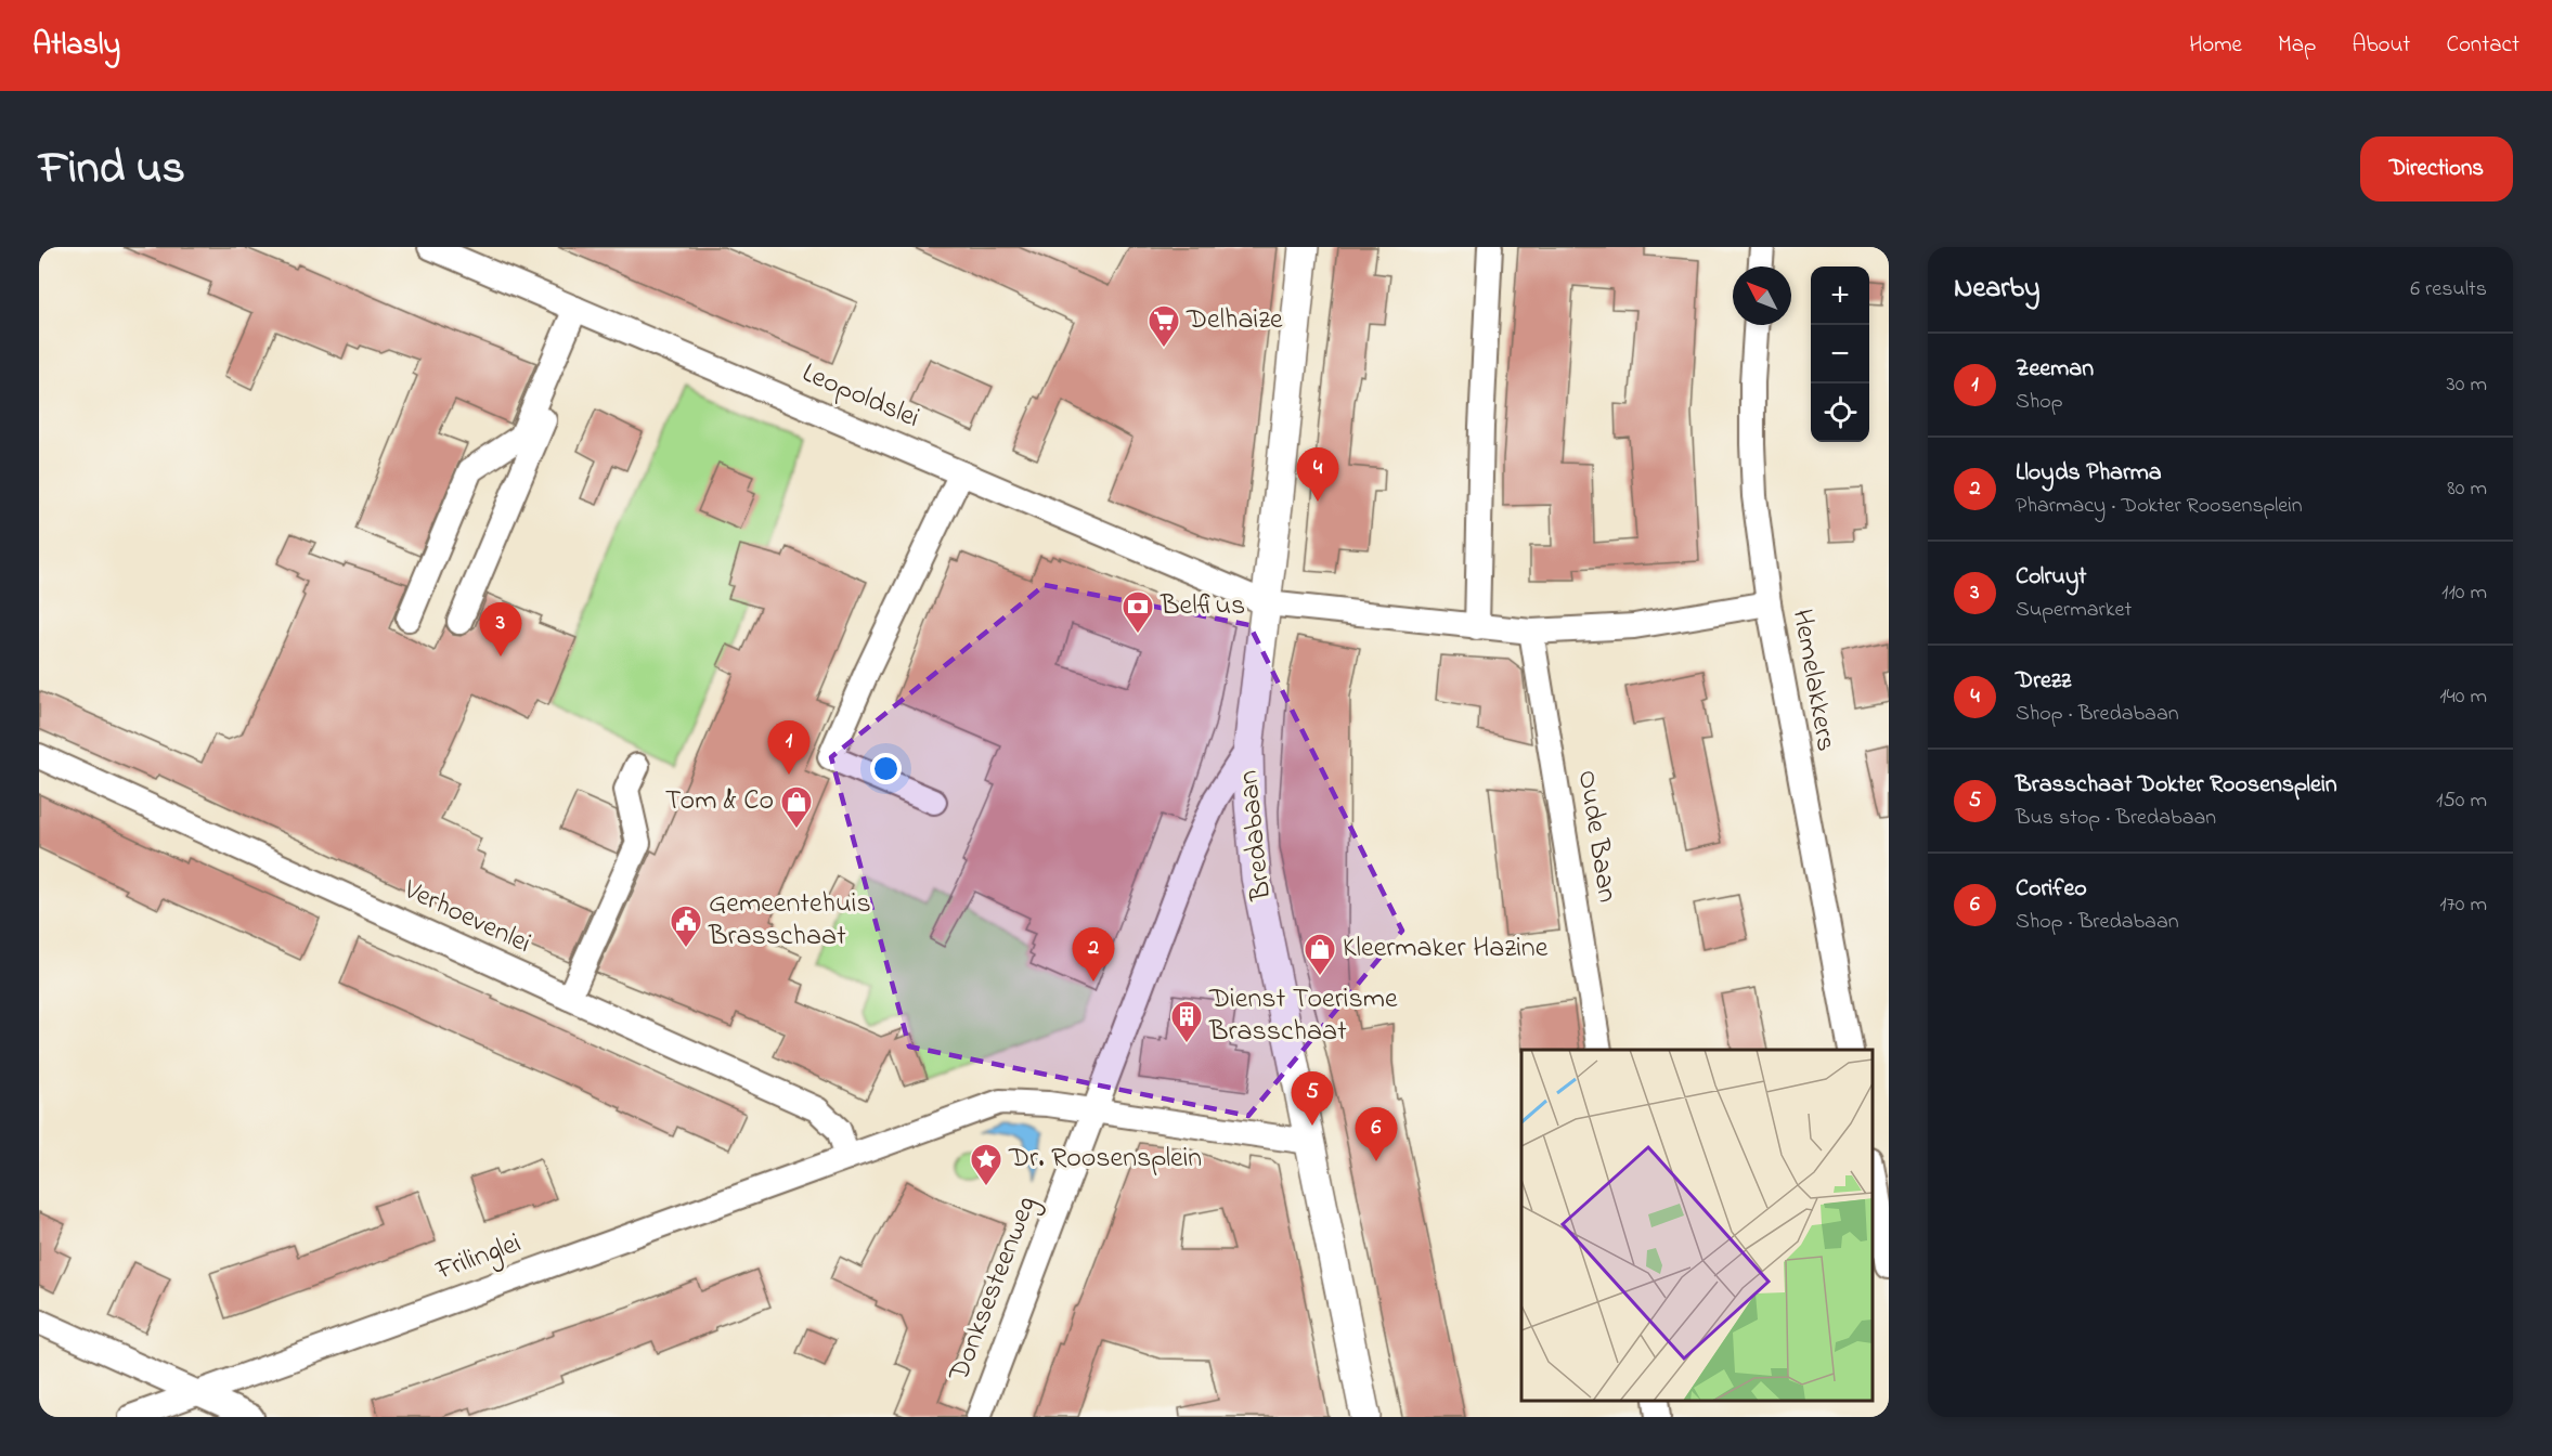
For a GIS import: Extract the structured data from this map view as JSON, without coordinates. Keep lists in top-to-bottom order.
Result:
{
  "streets": {
    "main road": ["Bredabaan"],
    "street": [
      "Leopoldslei",
      "Hemelakkers",
      "Oude Baan",
      "Verhoevenlei",
      "Frilinglei",
      "Donksesteenweg"
    ]
  },
  "crossings": [
    ["Leopoldslei", "Bredabaan"],
    ["Bredabaan", "Frilinglei"],
    ["Bredabaan", "Donksesteenweg"],
    ["Verhoevenlei", "Frilinglei"],
    ["Frilinglei", "Donksesteenweg"]
  ],
  "places": {
    "supermarket": ["Delhaize"],
    "bank": ["Belfius"],
    "shop": ["Tom & Co", "Kleermaker Hazine"],
    "public building": ["Gemeentehuis Brasschaat"],
    "building": ["Dienst Toerisme Brasschaat"],
    "place": ["Dr. Roosensplein"]
  },
  "north": "top left",
  "page": {
    "header": "Atlasly",
    "nav": [
      "Home",
      "Map",
      "About",
      "Contact"
    ],
    "title": "Find us",
    "buttons": "Directions",
    "heading": ["Nearby", "6 results"],
    "map_buttons": ["+", "−"],
    "list": [
      {
        "mark": "1",
        "name": "Zeeman",
        "note": "Shop",
        "value": "30 m"
      },
      {
        "mark": "2",
        "name": "Lloyds Pharma",
        "note": "Pharmacy · Dokter Roosensplein",
        "value": "80 m"
      },
      {
        "mark": "3",
        "name": "Colruyt",
        "note": "Supermarket",
        "value": "110 m"
      },
      {
        "mark": "4",
        "name": "Drezz",
        "note": "Shop · Bredabaan",
        "value": "140 m"
      },
      {
        "mark": "5",
        "name": "Brasschaat Dokter Roosensplein",
        "note": "Bus stop · Bredabaan",
        "value": "150 m"
      },
      {
        "mark": "6",
        "name": "Corifeo",
        "note": "Shop · Bredabaan",
        "value": "170 m"
      }
    ],
    "pins": [
      "4",
      "3",
      "1",
      "2",
      "5",
      "6"
    ]
  }
}
